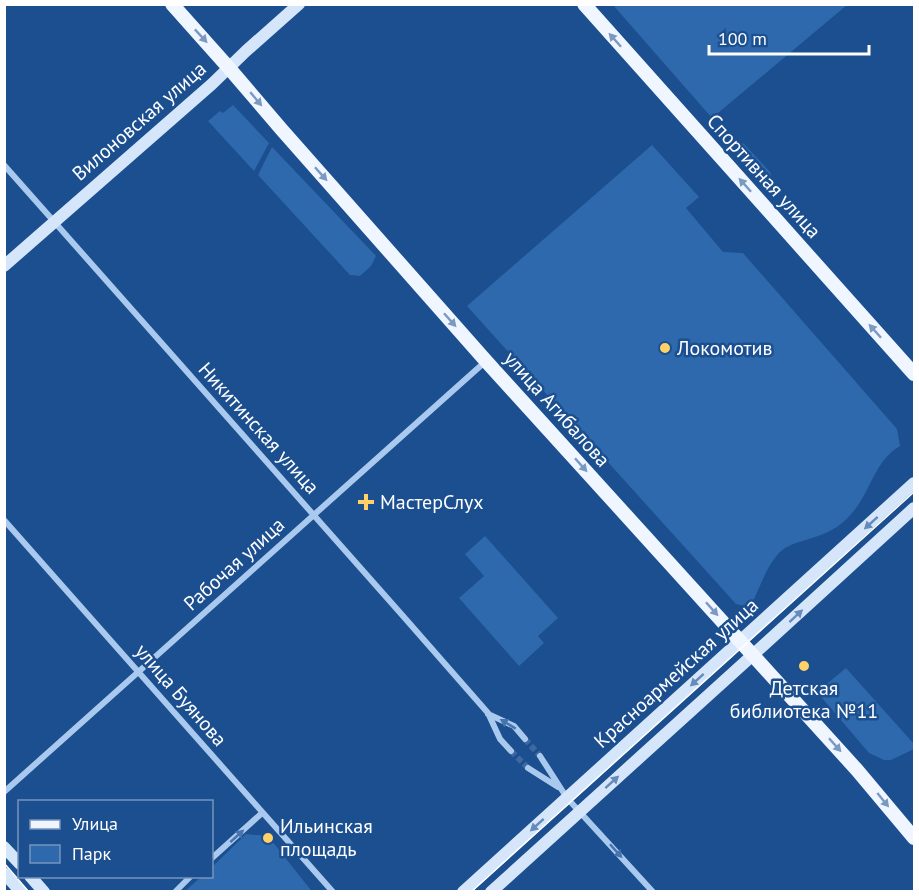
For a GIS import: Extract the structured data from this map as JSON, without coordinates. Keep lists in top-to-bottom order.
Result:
{
  "streets": {
    "main road": [
      "Вилоновская улица",
      "Спортивная улица",
      "улица Агибалова",
      "Красноармейская улица"
    ],
    "street": ["Никитинская улица", "Рабочая улица", "улица Буянова"]
  },
  "crossings": [
    ["Вилоновская улица", "улица Агибалова"],
    ["Вилоновская улица", "Никитинская улица"],
    ["улица Агибалова", "Рабочая улица"],
    ["улица Агибалова", "Красноармейская улица"],
    ["Никитинская улица", "Рабочая улица"],
    ["Рабочая улица", "улица Буянова"]
  ],
  "one_way": ["Спортивная улица", "улица Агибалова"],
  "places": {
    "other": ["Локомотив", "Детская библиотека №11", "Ильинская площадь"],
    "health": ["МастерСлух"]
  },
  "legend": ["Улица", "Парк"],
  "scale_bar": "100 m"
}
